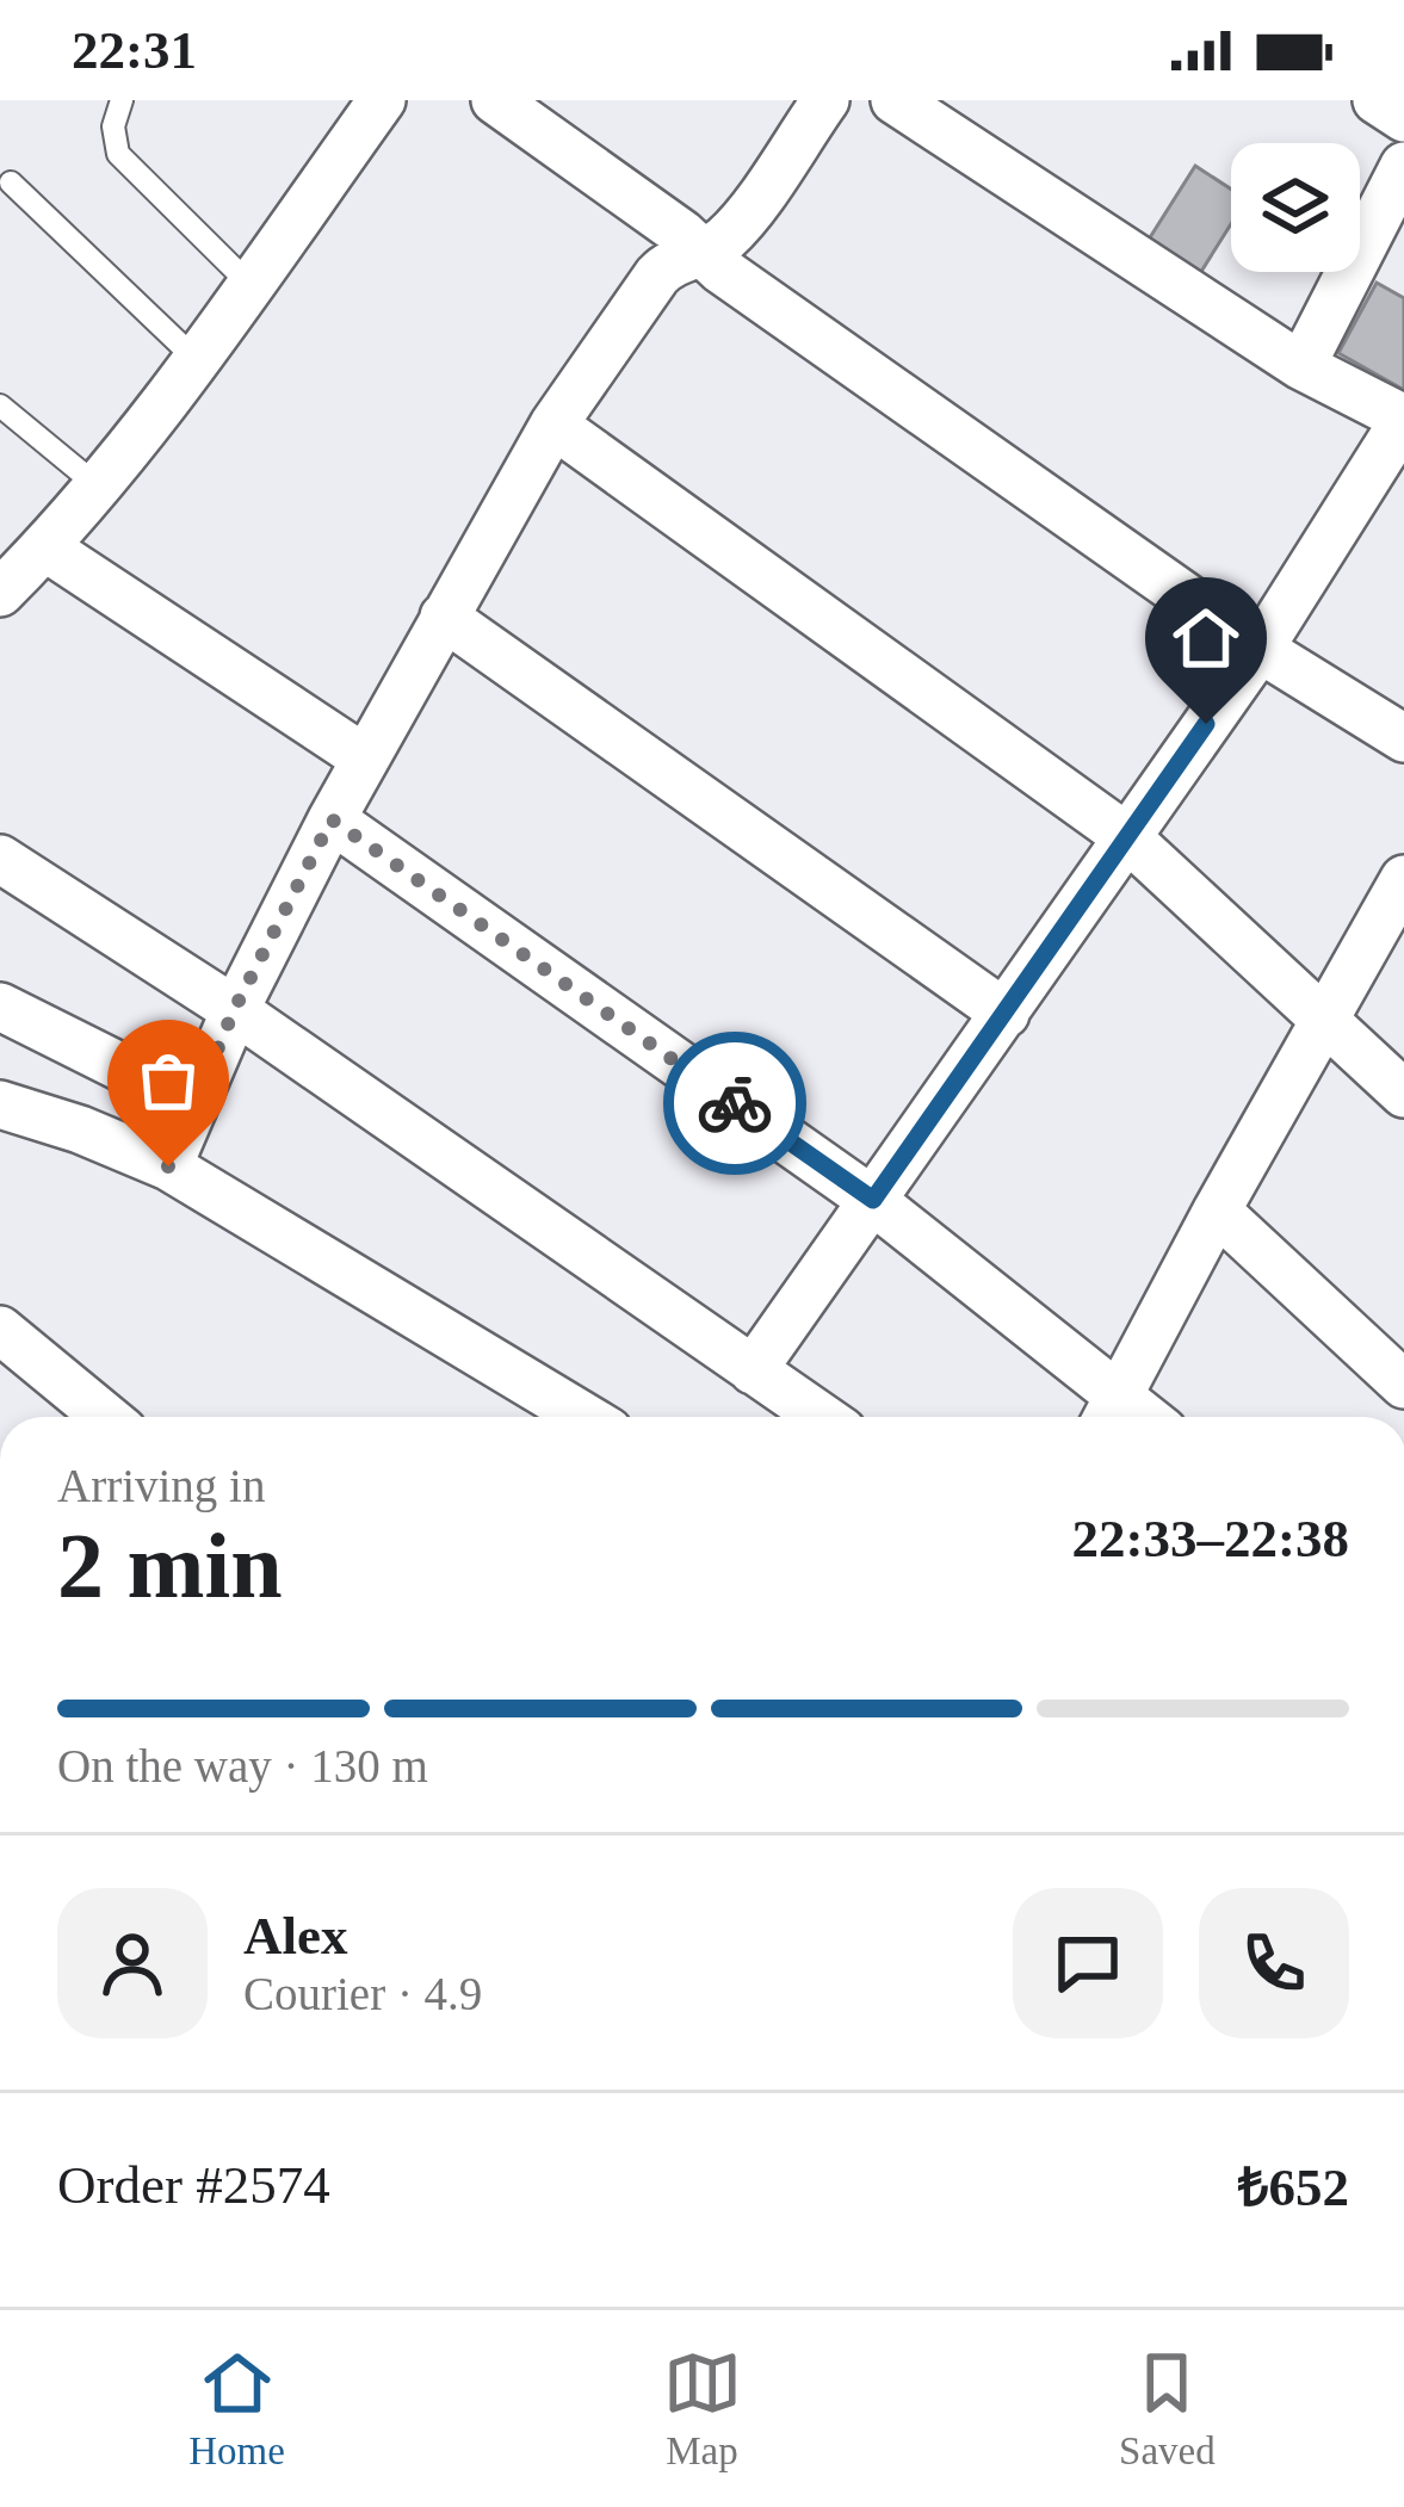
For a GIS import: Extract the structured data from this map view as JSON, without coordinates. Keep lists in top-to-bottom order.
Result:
{
  "page": {
    "status": "22:31",
    "heading": ["2 min", "Arriving in", "22:33–22:38"],
    "panel": [
      "Alex",
      "Courier · 4.9",
      "Order #2574",
      "₺652"
    ],
    "bar": "On the way · 130 m",
    "tabs": ["Home", "Map", "Saved"]
  }
}
